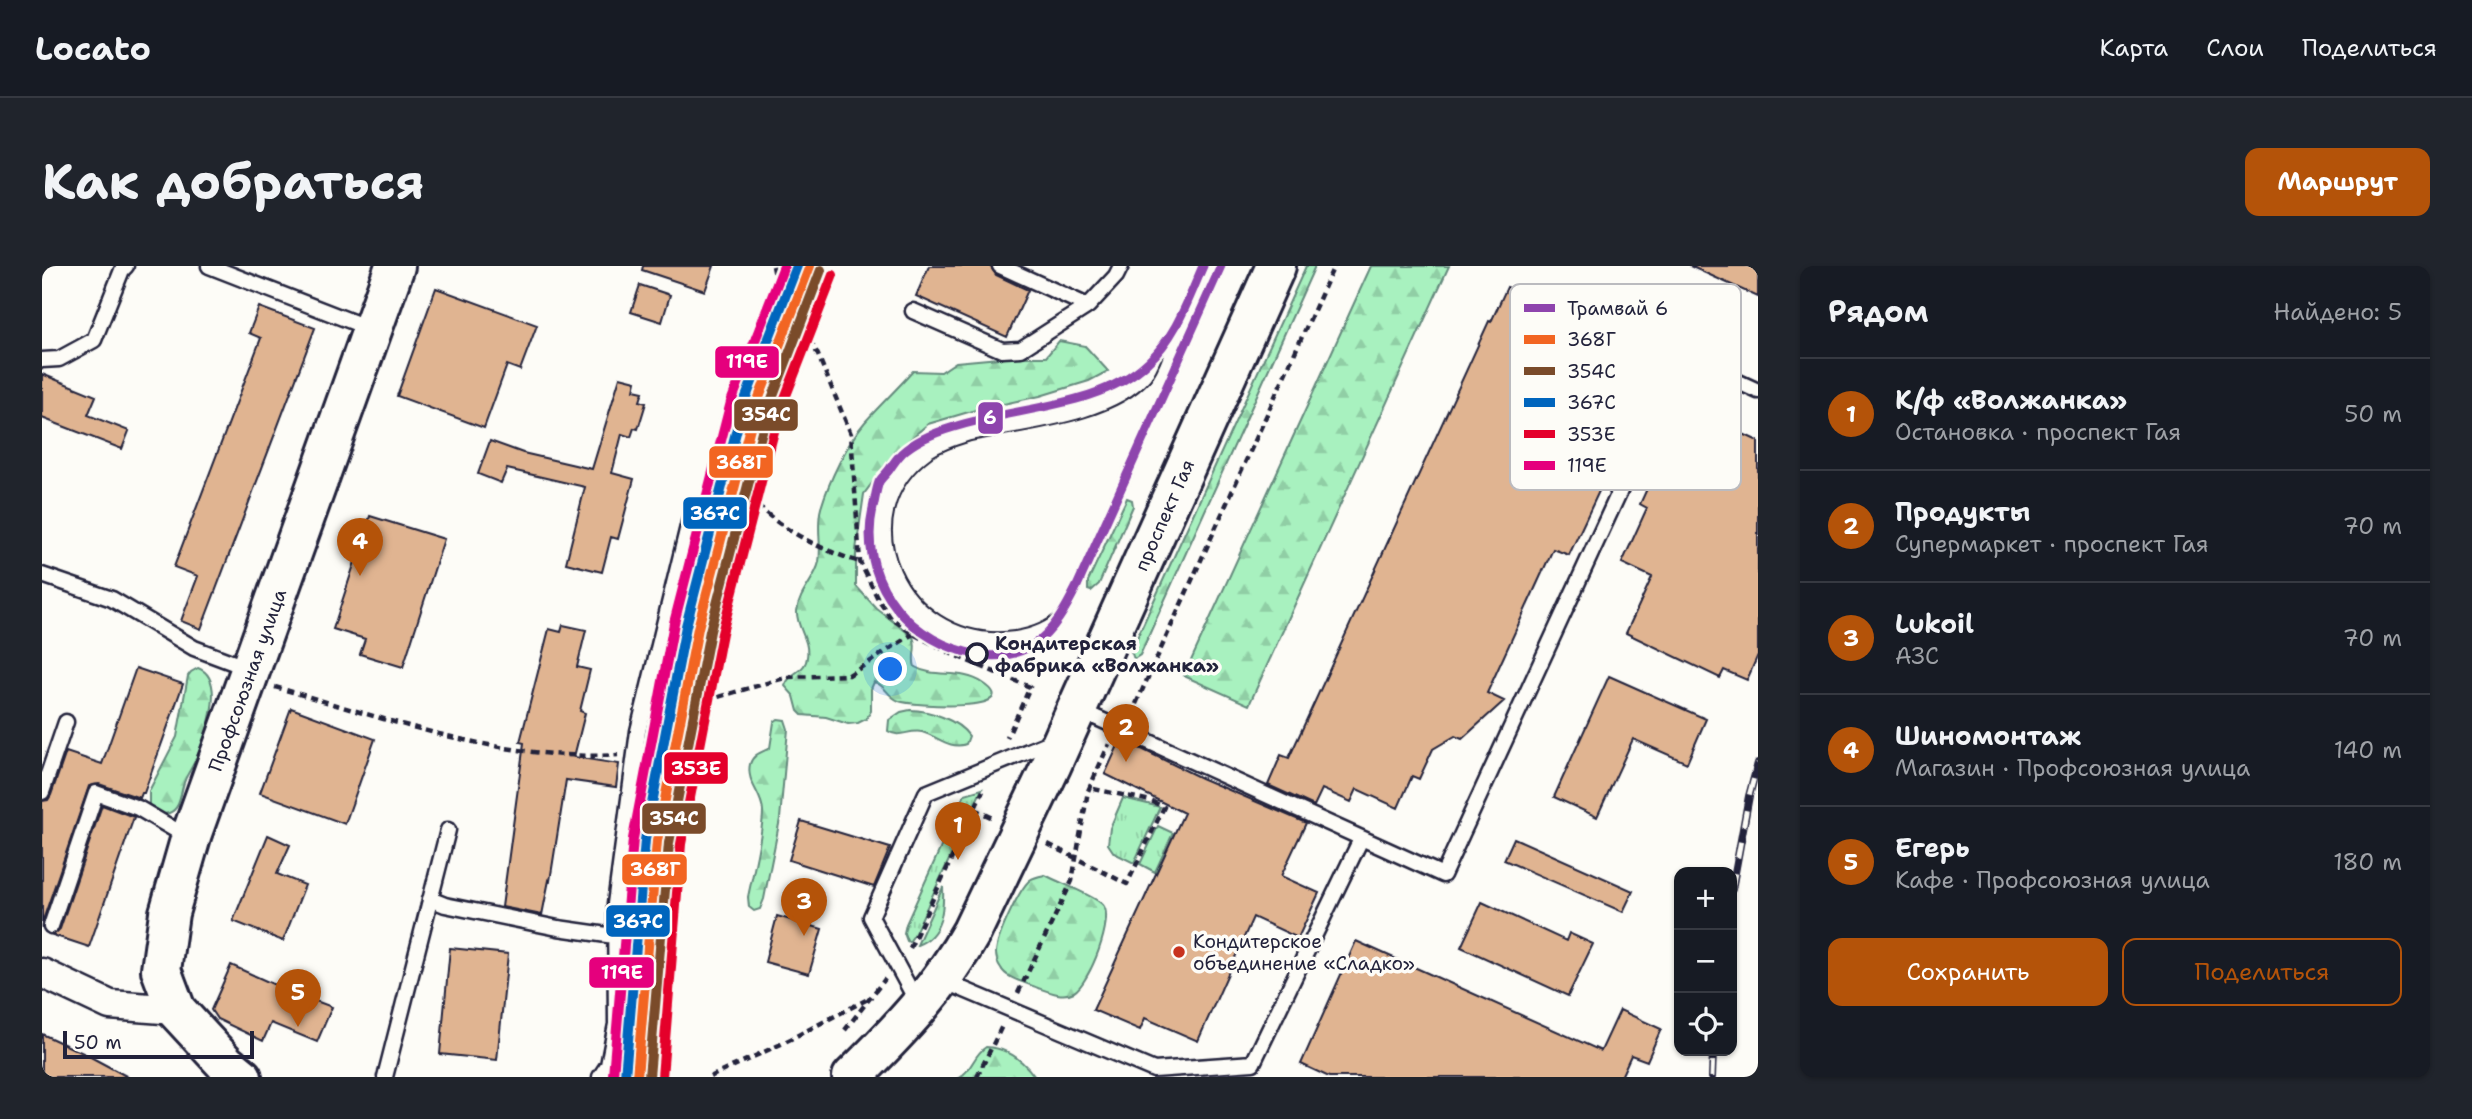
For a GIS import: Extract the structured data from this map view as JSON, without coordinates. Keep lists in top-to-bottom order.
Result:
{
  "streets": {
    "street": ["проспект Гая", "Профсоюзная улица"]
  },
  "places": ["Кондитерская фабрика «Волжанка»", "Кондитерское объединение «Сладко»"],
  "lines": [
    "tram line 6",
    "transit line 368Г",
    "transit line 367С",
    "transit line 119Е",
    "transit line 354С",
    "transit line 353Е"
  ],
  "legend": [
    "Трамвай 6",
    "368Г",
    "354С",
    "367С",
    "353Е",
    "119Е"
  ],
  "scale_bar": "50 m",
  "page": {
    "header": "Locato",
    "nav": ["Карта", "Слои", "Поделиться"],
    "buttons": [
      "Маршрут",
      ["Сохранить", "Поделиться"]
    ],
    "title": "Как добраться",
    "heading": ["Рядом", "Найдено: 5"],
    "list": [
      {
        "mark": "1",
        "name": "К/ф «Волжанка»",
        "note": "Остановка · проспект Гая",
        "value": "50 m"
      },
      {
        "mark": "2",
        "name": "Продукты",
        "note": "Супермаркет · проспект Гая",
        "value": "70 m"
      },
      {
        "mark": "3",
        "name": "Lukoil",
        "note": "АЗС",
        "value": "70 m"
      },
      {
        "mark": "4",
        "name": "Шиномонтаж",
        "note": "Магазин · Профсоюзная улица",
        "value": "140 m"
      },
      {
        "mark": "5",
        "name": "Егерь",
        "note": "Кафе · Профсоюзная улица",
        "value": "180 m"
      }
    ],
    "pins": [
      "4",
      "2",
      "1",
      "3",
      "5"
    ],
    "map_buttons": ["+", "−"],
    "scale": "50 m"
  }
}
